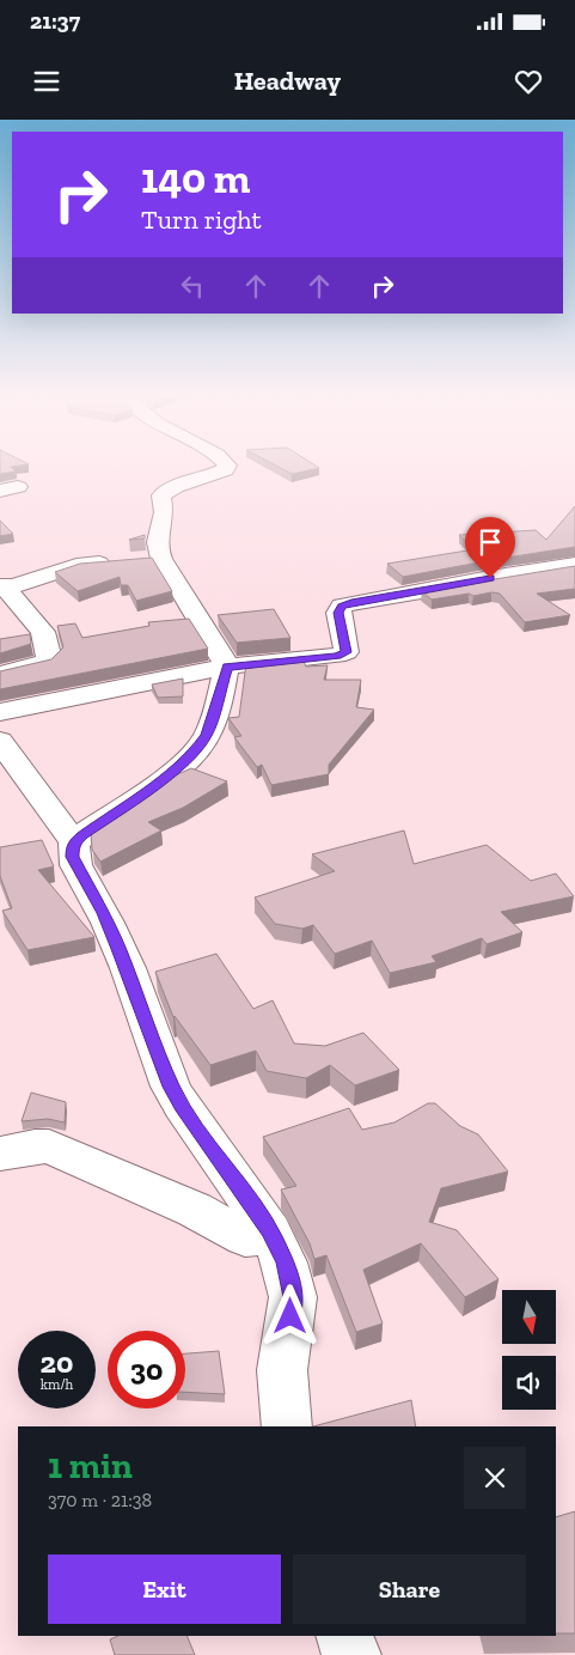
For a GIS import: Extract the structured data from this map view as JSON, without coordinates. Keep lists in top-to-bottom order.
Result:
{
  "north": "bottom",
  "page": {
    "status": "21:37",
    "header": "Headway",
    "turn": ["140 m", "Turn right"],
    "speed": "20 km/h",
    "limit": "30",
    "heading": ["1 min", "370 m · 21:38"],
    "buttons": ["Exit", "Share"]
  }
}
